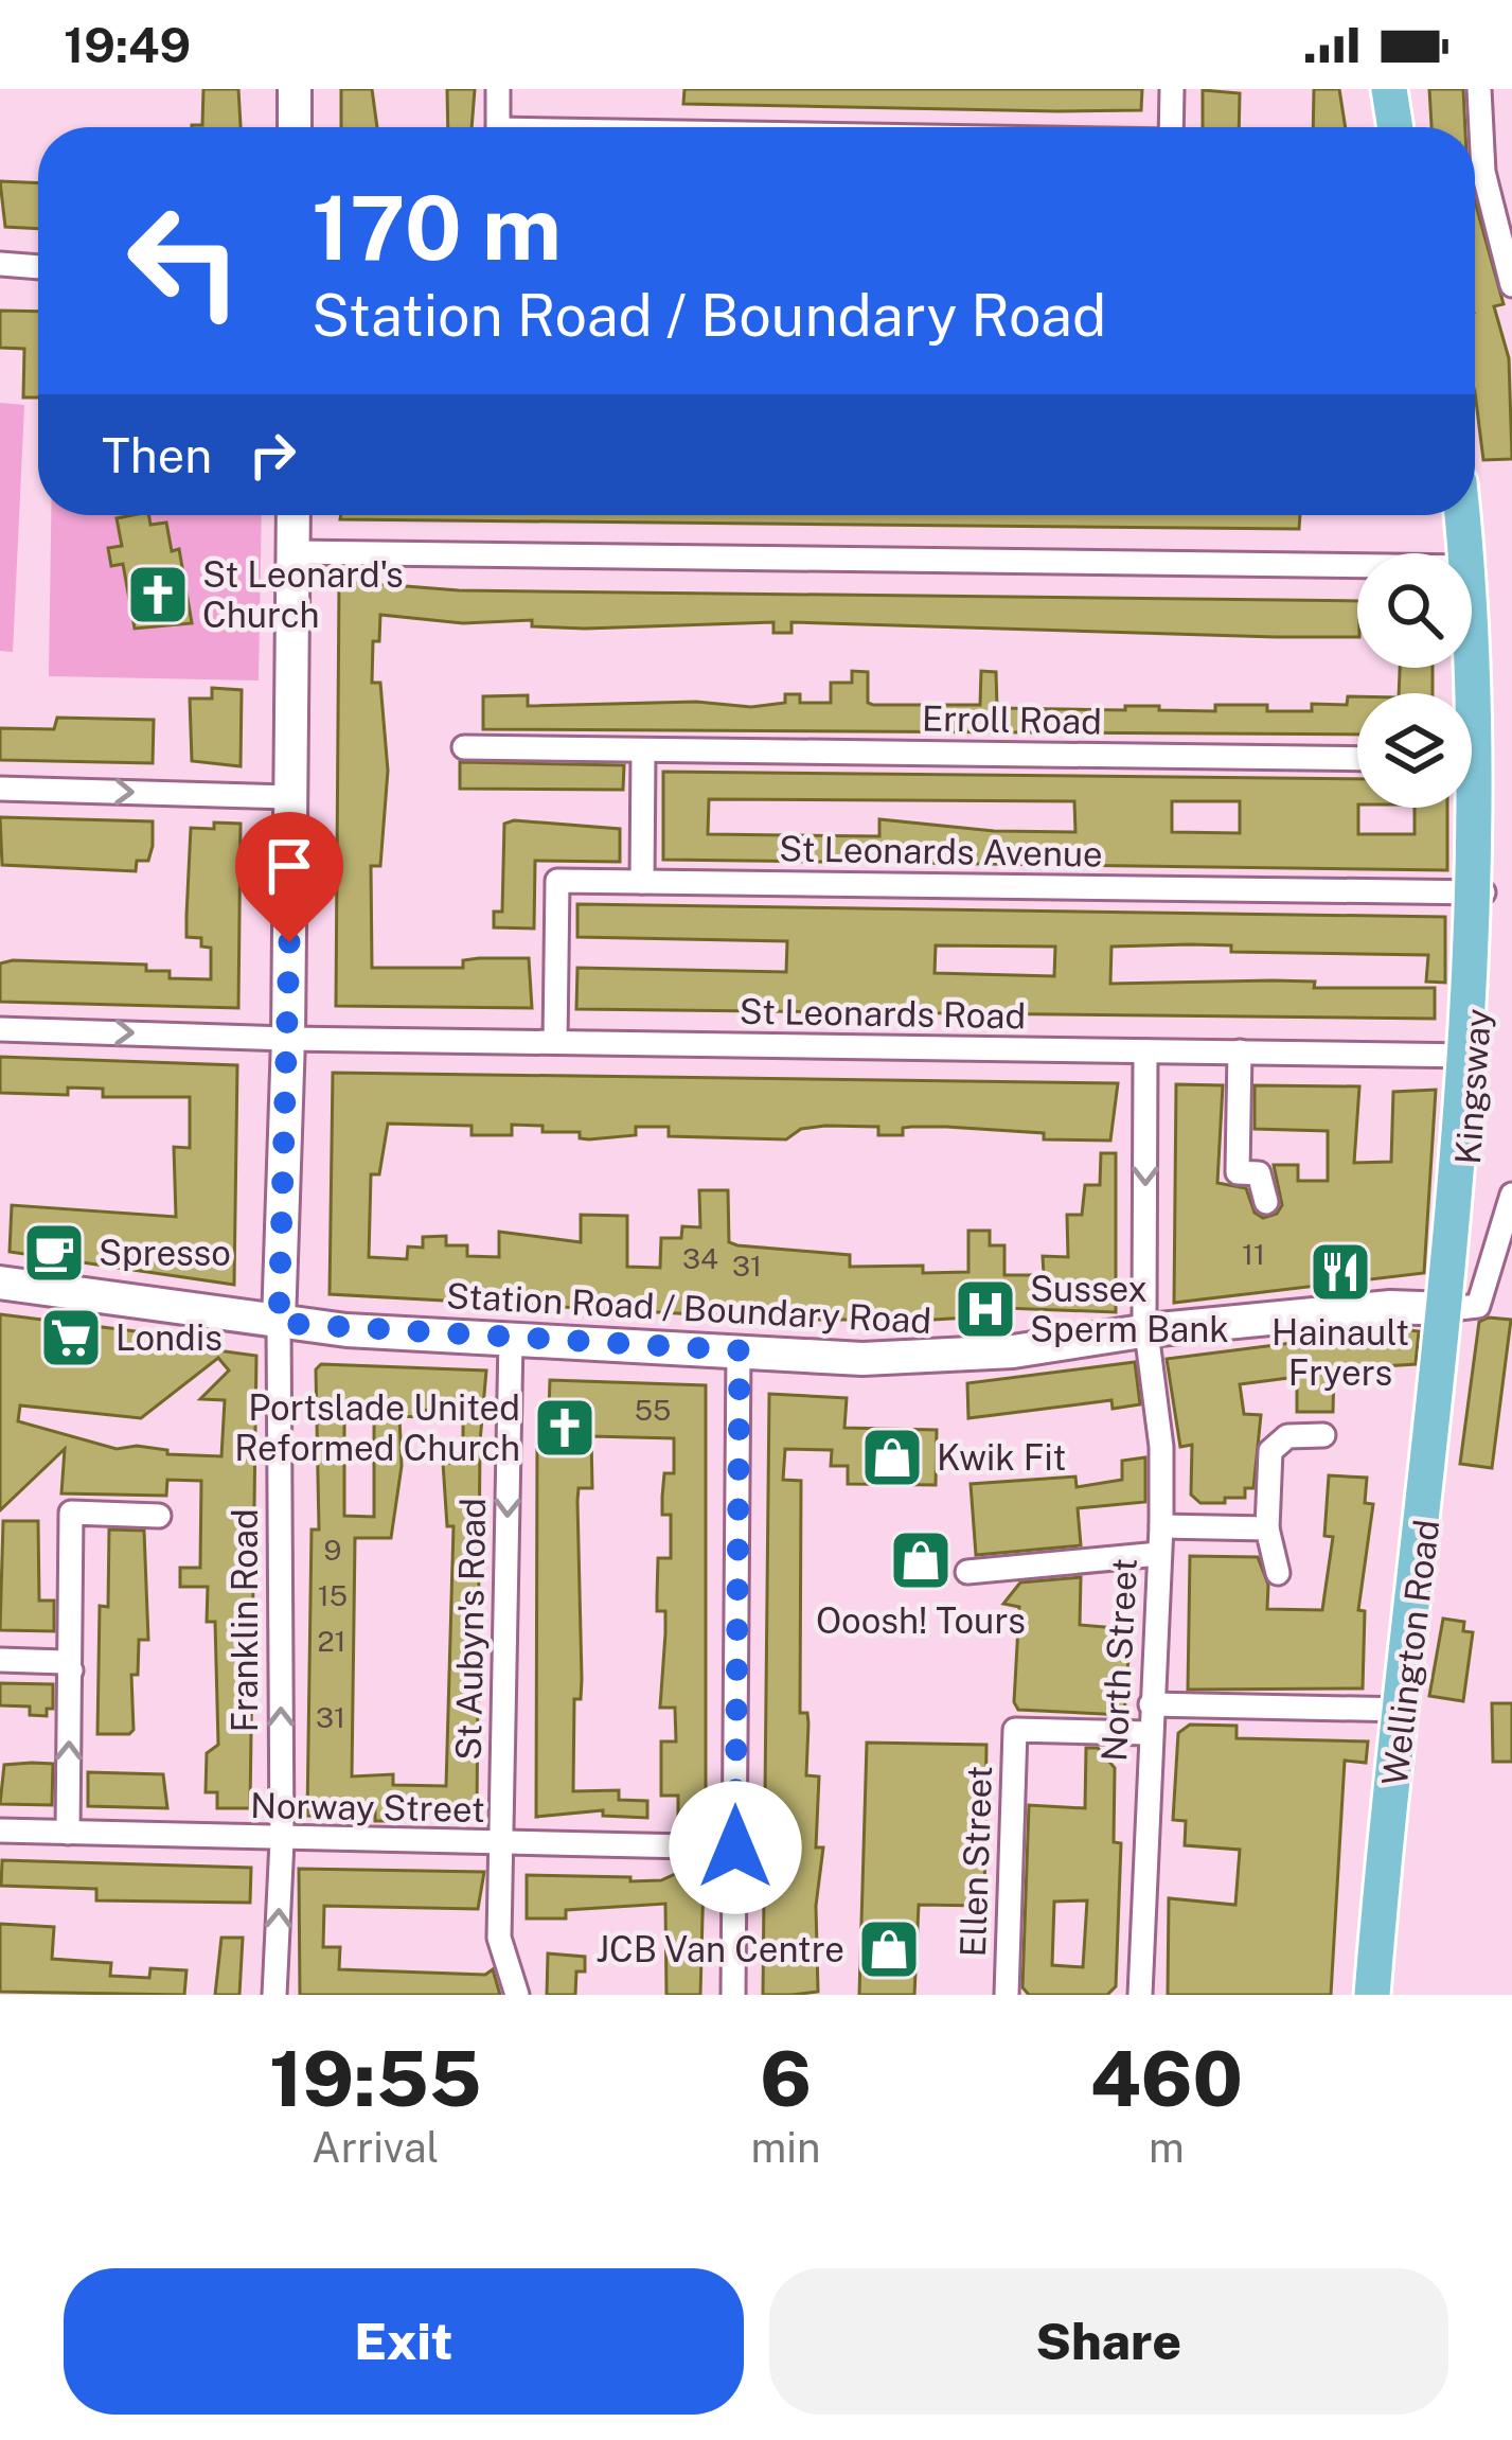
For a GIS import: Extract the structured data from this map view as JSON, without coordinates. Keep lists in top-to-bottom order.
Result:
{
  "streets": {
    "main road": ["Kingsway", "Station Road / Boundary Road", "Wellington Road"],
    "street": [
      "Erroll Road",
      "St Leonards Avenue",
      "St Leonards Road",
      "Franklin Road",
      "St Aubyn's Road",
      "North Street",
      "Norway Street",
      "Ellen Street"
    ]
  },
  "crossings": [
    ["St Leonards Avenue", "St Leonards Road"],
    ["St Leonards Avenue", "Kingsway"],
    ["St Leonards Road", "Kingsway"],
    ["St Leonards Road", "North Street"],
    ["Kingsway", "Station Road / Boundary Road"],
    ["Kingsway", "Wellington Road"],
    ["Station Road / Boundary Road", "Franklin Road"],
    ["Station Road / Boundary Road", "St Aubyn's Road"],
    ["Station Road / Boundary Road", "Wellington Road"],
    ["Station Road / Boundary Road", "North Street"],
    ["Franklin Road", "Norway Street"],
    ["St Aubyn's Road", "Norway Street"],
    ["North Street", "Ellen Street"]
  ],
  "one_way": ["Franklin Road", "St Aubyn's Road"],
  "places": {
    "church": ["St Leonard's Church", "Portslade United Reformed Church"],
    "cafe": ["Spresso"],
    "restaurant": ["Hainault Fryers"],
    "hospital": ["Sussex Sperm Bank"],
    "supermarket": ["Londis"],
    "shop": ["Kwik Fit", "Ooosh! Tours", "JCB Van Centre"]
  },
  "house_numbers": [
    "11",
    "34",
    "31",
    "55",
    "9",
    "15",
    "21",
    "31"
  ],
  "page": {
    "status": "19:49",
    "turn": ["170 m", "Station Road / Boundary Road"],
    "then": "Then",
    "eta": [
      "19:55",
      "Arrival",
      "6",
      "min",
      "460",
      "m"
    ],
    "buttons": ["Exit", "Share"]
  }
}
